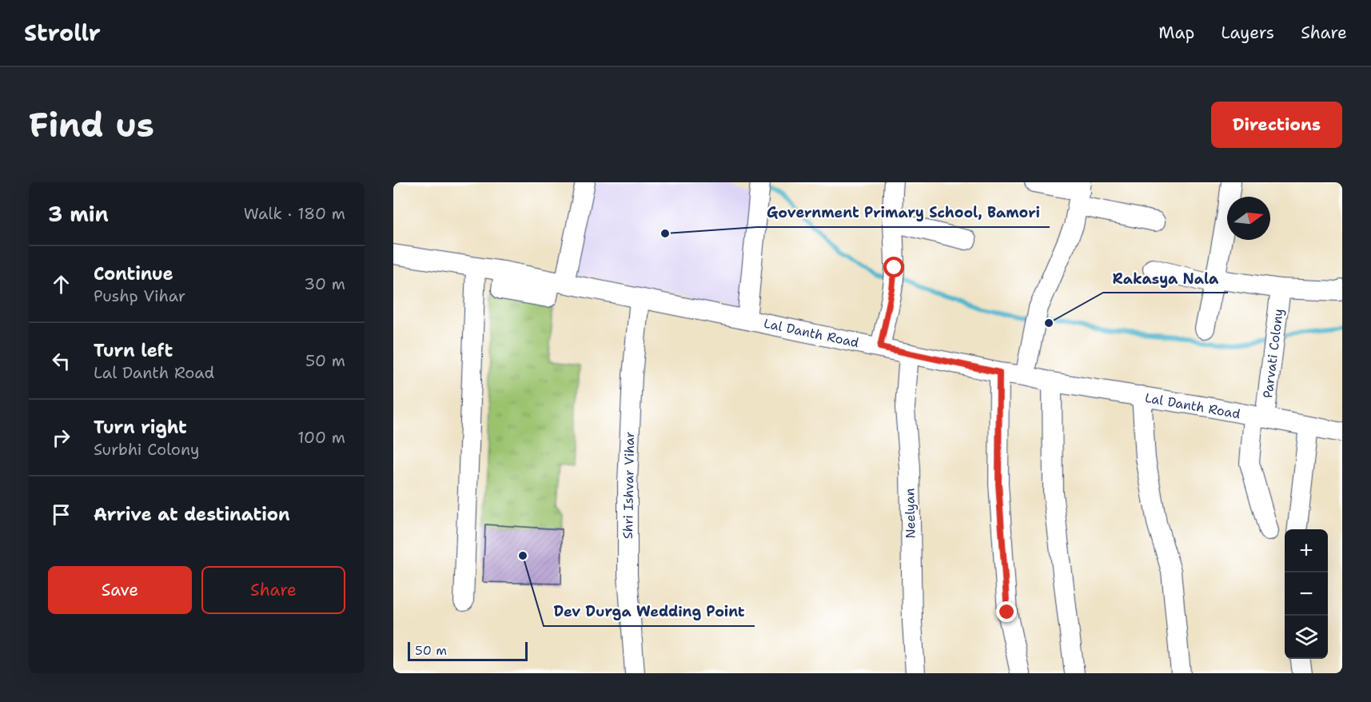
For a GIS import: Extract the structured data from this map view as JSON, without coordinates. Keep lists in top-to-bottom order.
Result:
{
  "streets": {
    "street": [
      "Lal Danth Road",
      "Parvati Colony",
      "Shri Ishvar Vihar",
      "Neelyan"
    ]
  },
  "crossings": [
    ["Lal Danth Road", "Parvati Colony"],
    ["Lal Danth Road", "Shri Ishvar Vihar"],
    ["Lal Danth Road", "Neelyan"]
  ],
  "places": ["Government Primary School, Bamori", "Rakasya Nala", "Dev Durga Wedding Point"],
  "scale_bar": "50 m",
  "north": "right",
  "page": {
    "header": "Strollr",
    "nav": ["Map", "Layers", "Share"],
    "buttons": [
      "Directions",
      ["Save", "Share"]
    ],
    "title": "Find us",
    "heading": ["3 min", "Walk · 180 m"],
    "list": [
      ["Continue", "Pushp Vihar", "30 m"],
      ["Turn left", "Lal Danth Road", "50 m"],
      ["Turn right", "Surbhi Colony", "100 m"],
      "Arrive at destination"
    ],
    "map_buttons": ["+", "−"],
    "scale": "50 m"
  }
}
